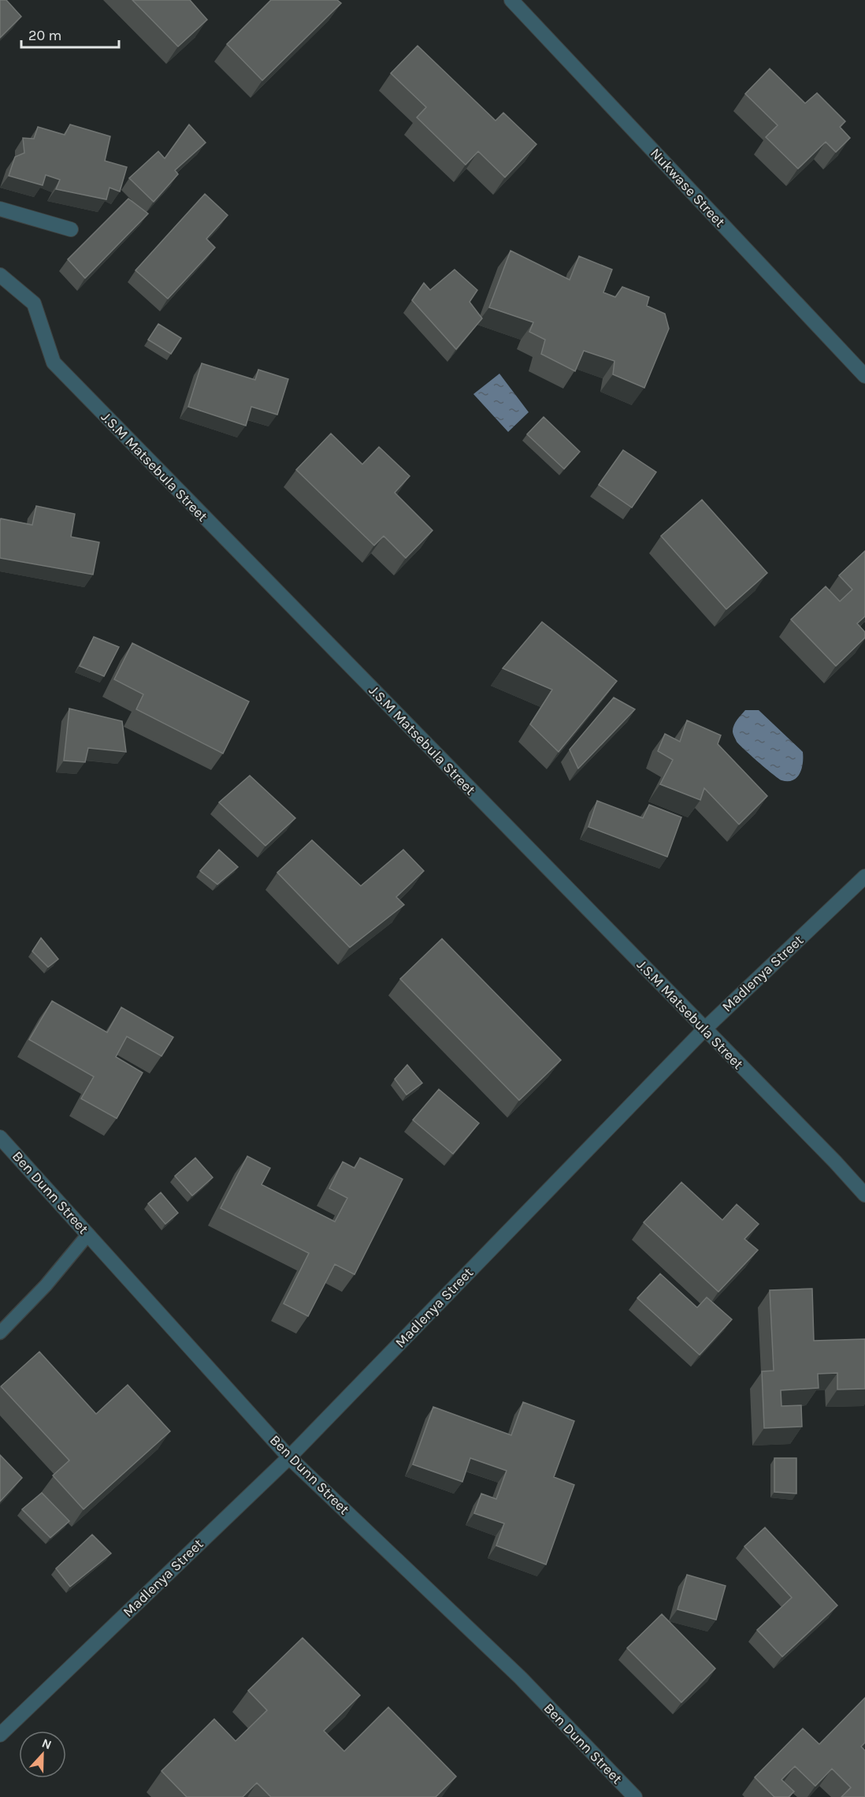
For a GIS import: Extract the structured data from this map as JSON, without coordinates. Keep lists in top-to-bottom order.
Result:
{
  "streets": {
    "street": [
      "Nukwase Street",
      "J.S.M Matsebula Street",
      "Madlenya Street",
      "Ben Dunn Street"
    ]
  },
  "crossings": [
    ["J.S.M Matsebula Street", "Madlenya Street"],
    ["Madlenya Street", "Ben Dunn Street"]
  ],
  "scale_bar": "20 m",
  "north": "top"
}
